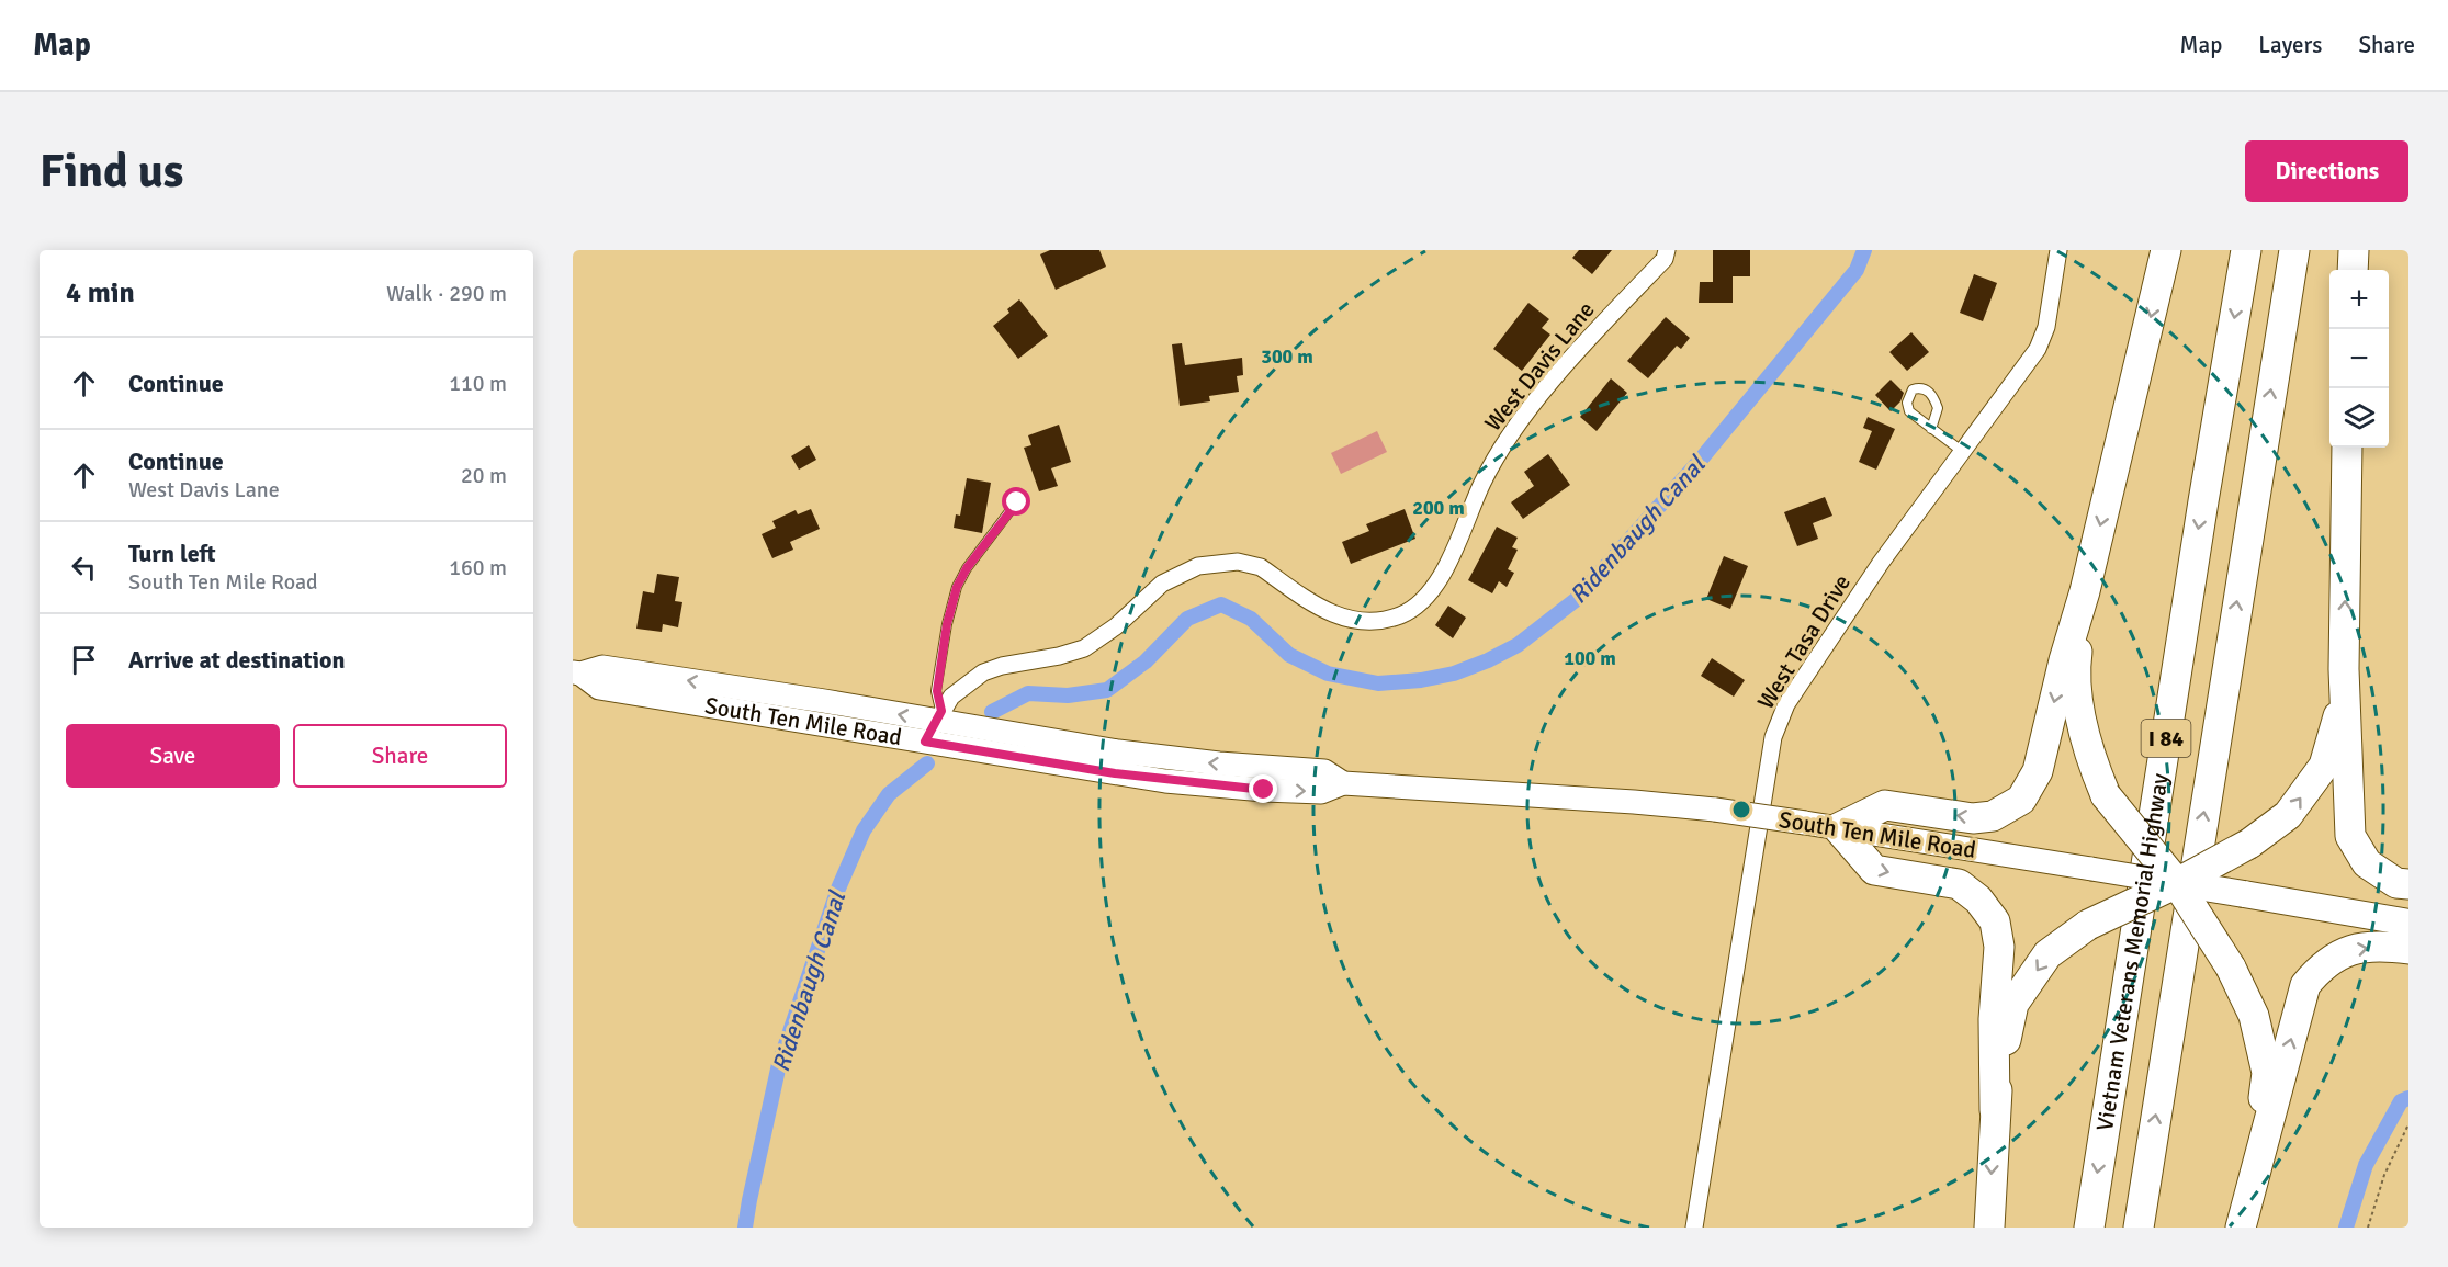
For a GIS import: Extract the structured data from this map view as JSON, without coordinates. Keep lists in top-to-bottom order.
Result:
{
  "streets": {
    "highway": ["I 84", "Vietnam Veterans Memorial Highway"],
    "main road": ["South Ten Mile Road"],
    "street": ["West Davis Lane", "West Tasa Drive"]
  },
  "crossings": [
    ["West Davis Lane", "South Ten Mile Road"]
  ],
  "water": ["Ridenbaugh Canal"],
  "page": {
    "header": "Map",
    "nav": ["Map", "Layers", "Share"],
    "buttons": [
      "Directions",
      ["Save", "Share"]
    ],
    "title": "Find us",
    "heading": ["4 min", "Walk · 290 m"],
    "map_buttons": ["+", "−"],
    "list": [
      ["Continue", "110 m"],
      ["Continue", "West Davis Lane", "20 m"],
      ["Turn left", "South Ten Mile Road", "160 m"],
      "Arrive at destination"
    ]
  },
  "rings": ["300 m", "200 m", "100 m"]
}
